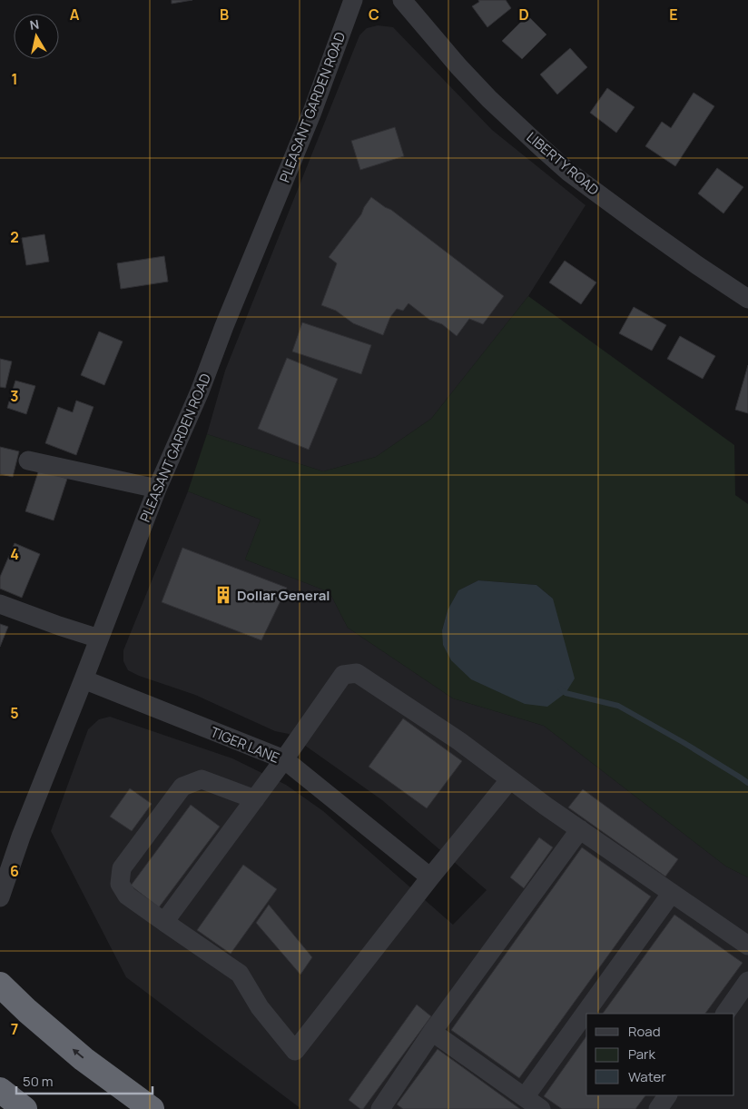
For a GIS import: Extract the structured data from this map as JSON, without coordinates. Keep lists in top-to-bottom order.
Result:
{
  "streets": {
    "street": ["PLEASANT GARDEN ROAD", "LIBERTY ROAD", "TIGER LANE"]
  },
  "crossings": [
    ["PLEASANT GARDEN ROAD", "TIGER LANE"]
  ],
  "places": {
    "building": ["Dollar General"]
  },
  "legend": ["Road", "Park", "Water"],
  "scale_bar": "50 m",
  "north": "top",
  "grid": {
    "columns": [
      "A",
      "B",
      "C",
      "D",
      "E"
    ],
    "rows": [
      "1",
      "2",
      "3",
      "4",
      "5",
      "6",
      "7"
    ]
  }
}
